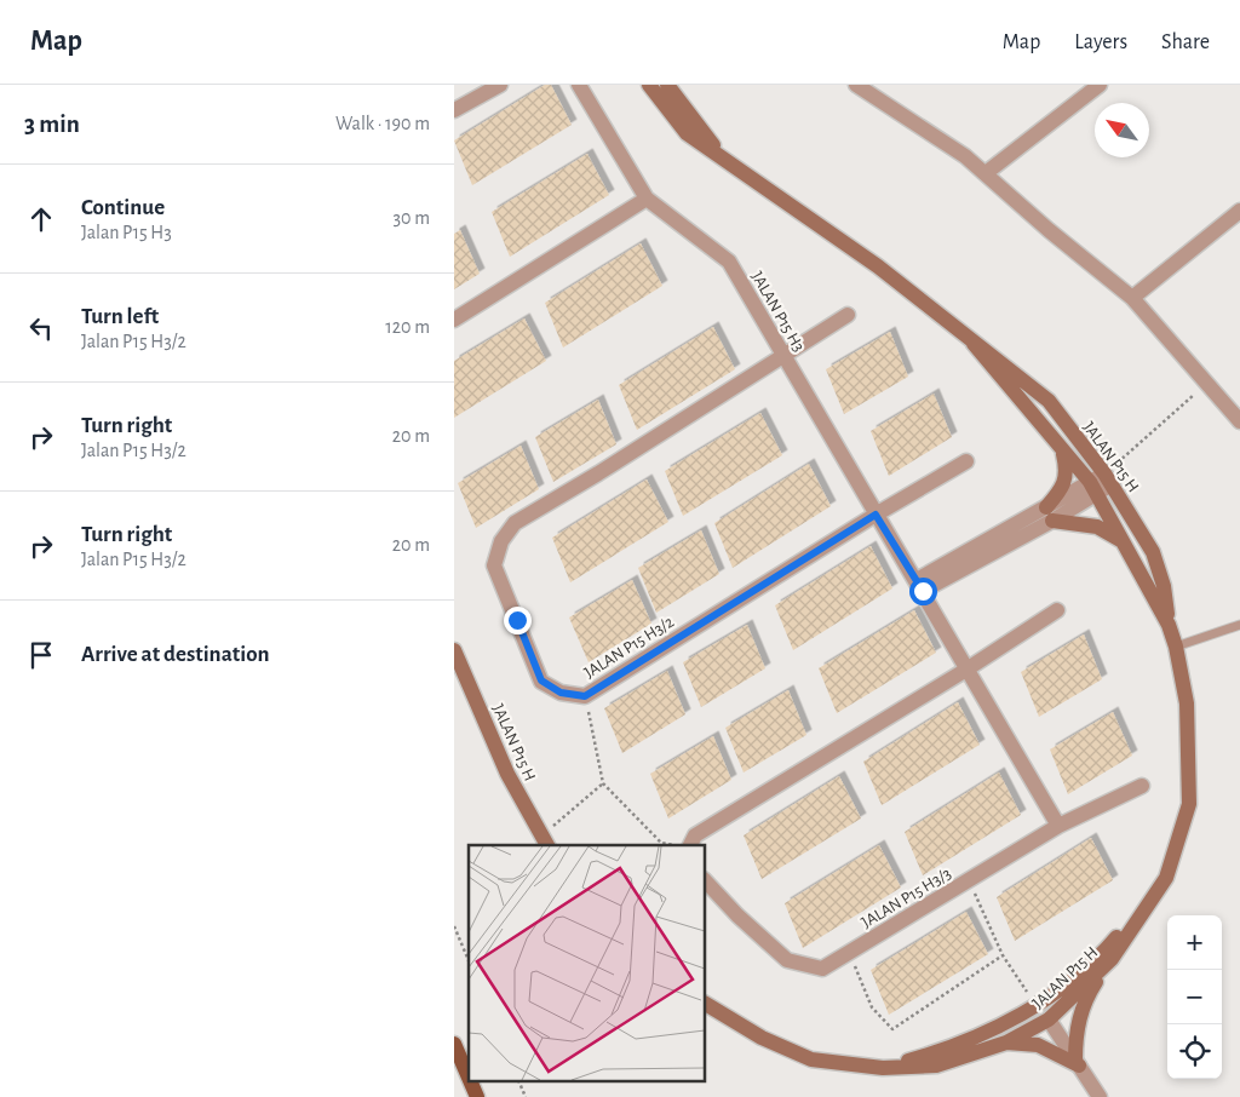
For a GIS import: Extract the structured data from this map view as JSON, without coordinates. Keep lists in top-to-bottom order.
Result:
{
  "streets": {
    "street": [
      "JALAN P15 H3",
      "JALAN P15 H",
      "JALAN P15 H3/2",
      "JALAN P15 H3/3"
    ]
  },
  "crossings": [
    ["JALAN P15 H3", "JALAN P15 H3/2"],
    ["JALAN P15 H3", "JALAN P15 H3/3"]
  ],
  "north": "top left",
  "page": {
    "header": "Map",
    "nav": ["Map", "Layers", "Share"],
    "heading": ["3 min", "Walk · 190 m"],
    "list": [
      ["Continue", "Jalan P15 H3", "30 m"],
      ["Turn left", "Jalan P15 H3/2", "120 m"],
      ["Turn right", "Jalan P15 H3/2", "20 m"],
      ["Turn right", "Jalan P15 H3/2", "20 m"],
      "Arrive at destination"
    ],
    "map_buttons": ["+", "−"]
  }
}
